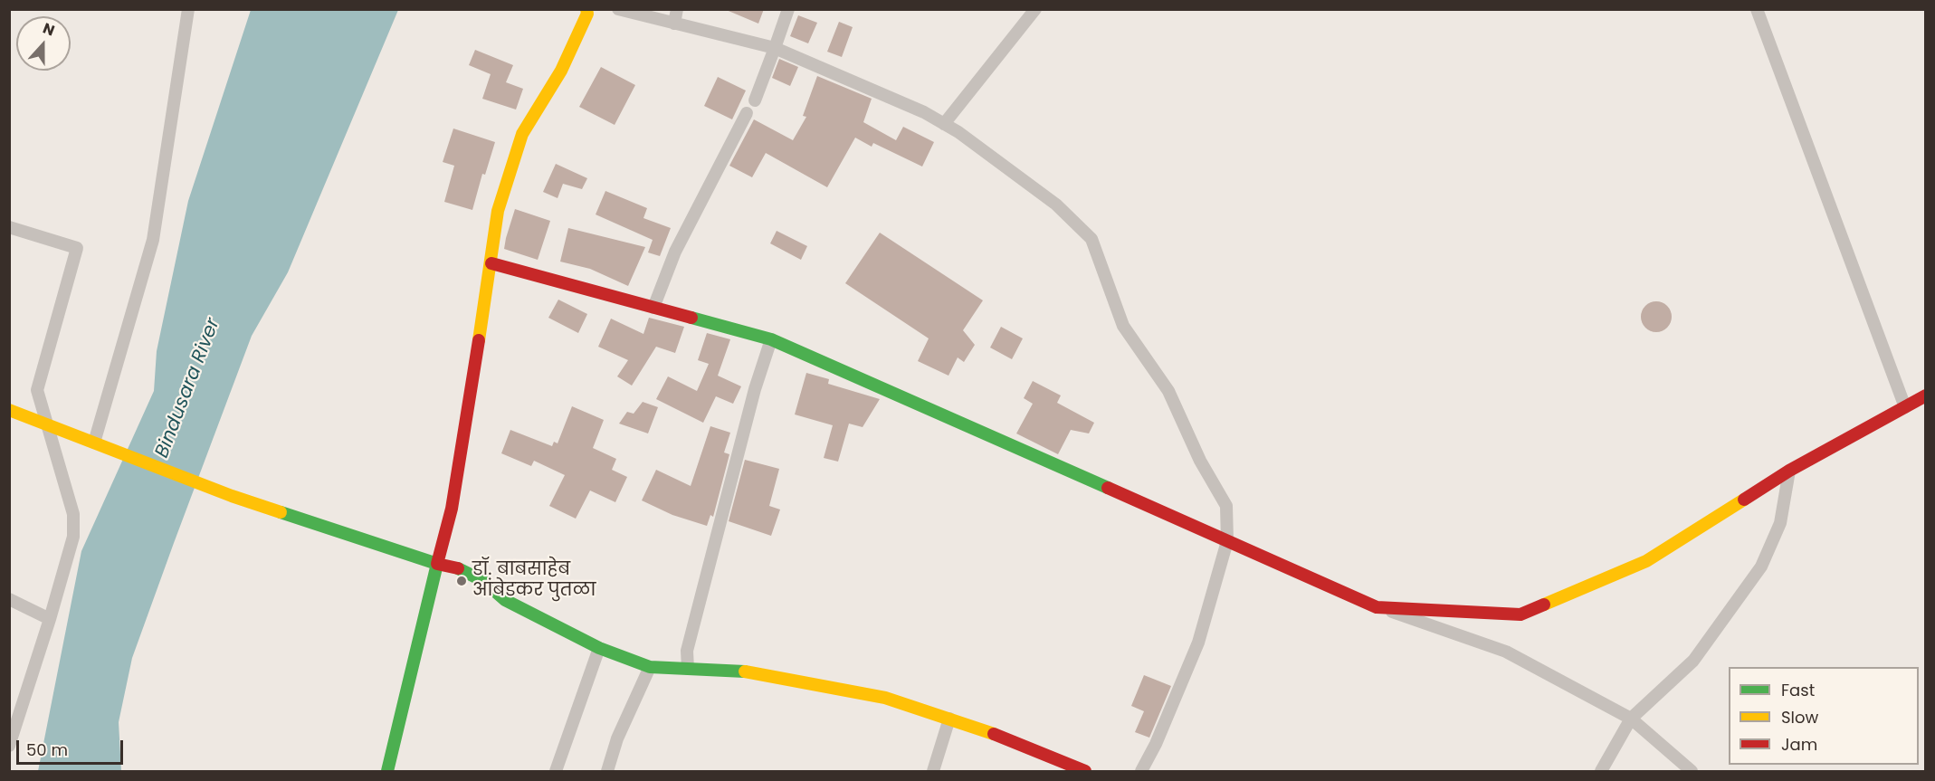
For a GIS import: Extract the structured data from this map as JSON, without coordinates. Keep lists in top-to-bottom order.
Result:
{
  "water": ["Bindusara River"],
  "places": ["डॉ. बाबसाहेब आंबेडकर पुतळा"],
  "legend": ["Fast", "Slow", "Jam"],
  "scale_bar": "50 m",
  "north": "top"
}
